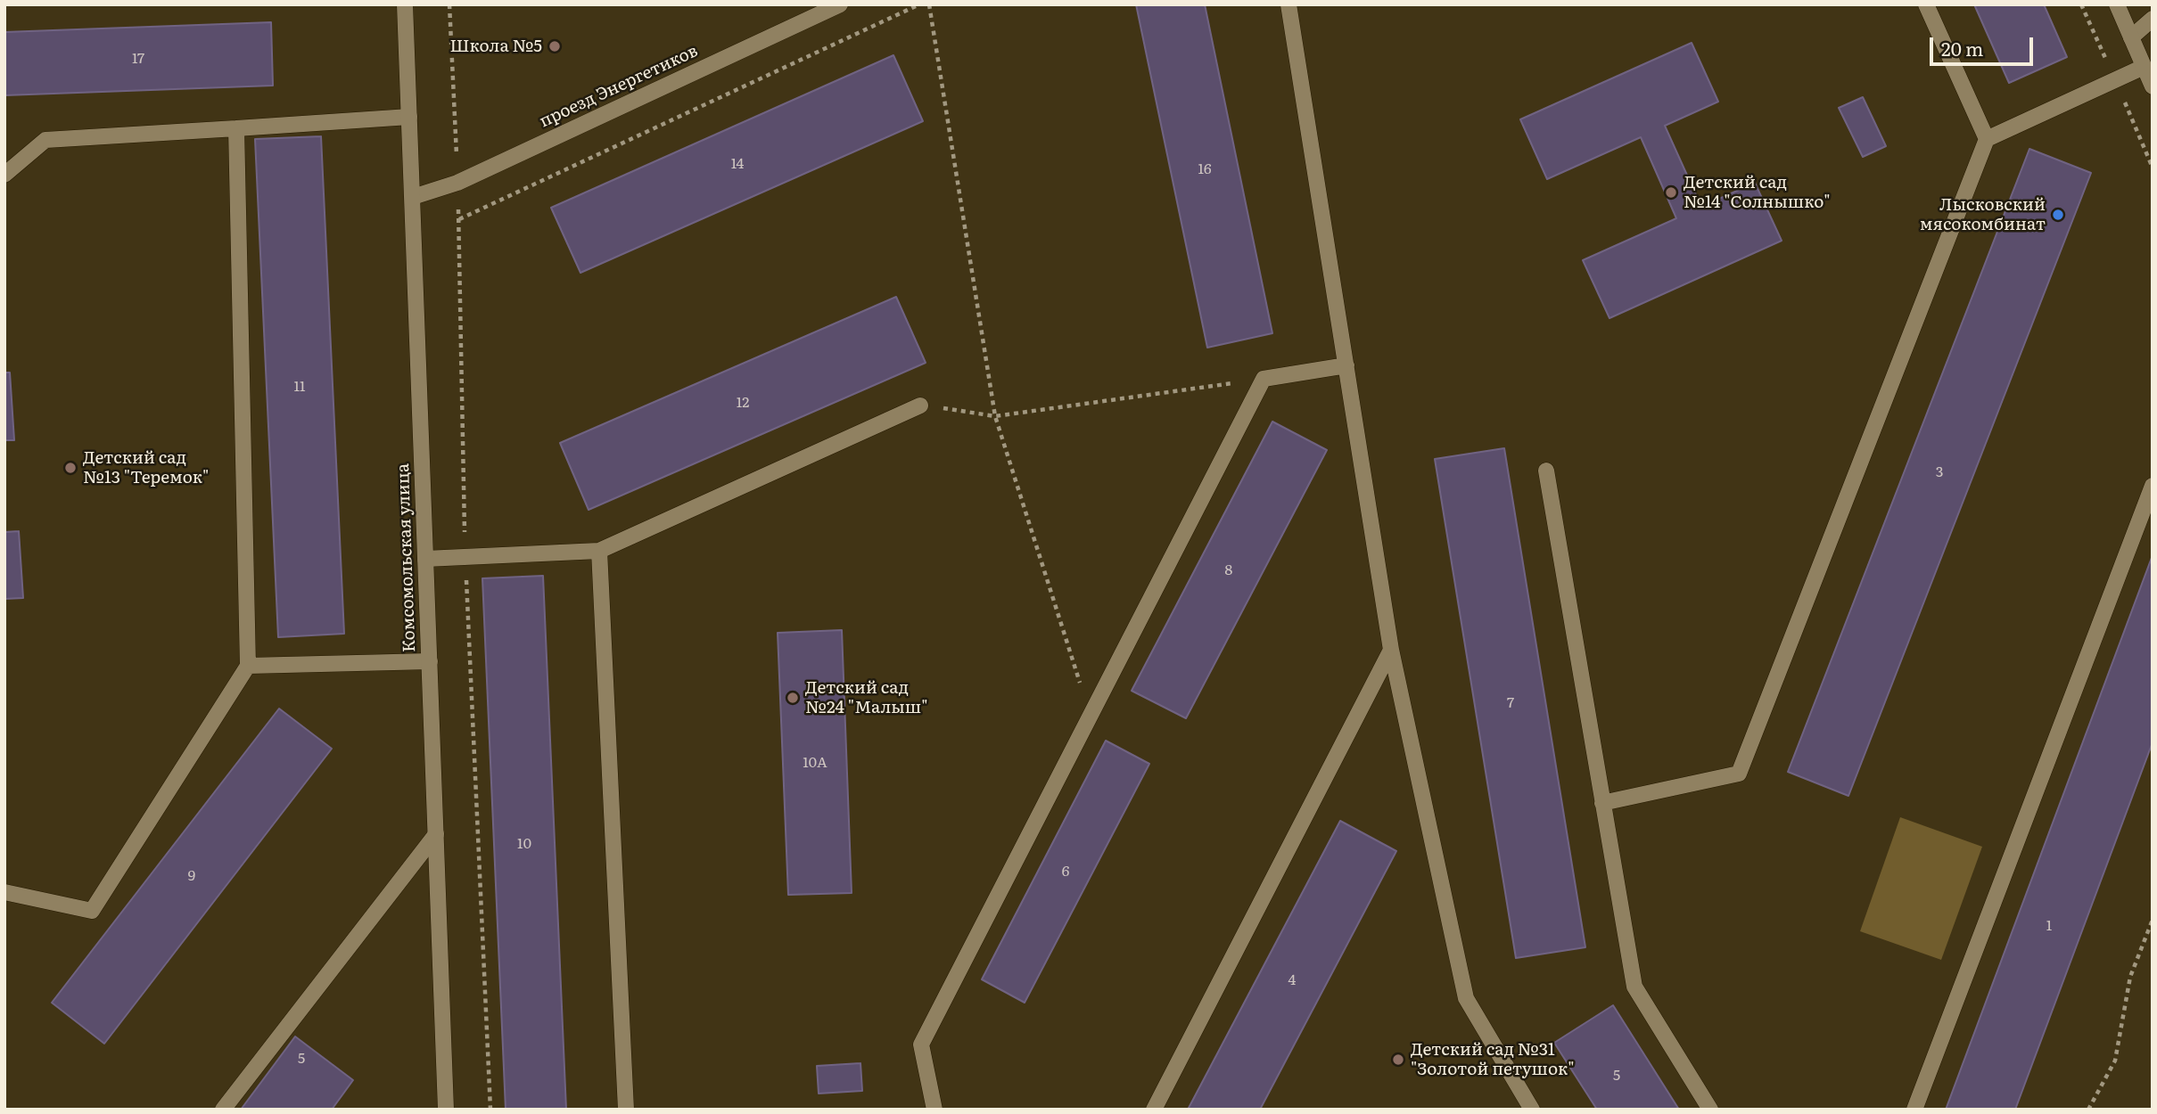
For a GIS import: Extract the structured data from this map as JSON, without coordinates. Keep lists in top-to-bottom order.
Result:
{
  "streets": {
    "street": ["проезд Энергетиков", "Комсомольская улица"]
  },
  "crossings": [
    ["проезд Энергетиков", "Комсомольская улица"]
  ],
  "places": [
    "Школа №5",
    "Детский сад №14 \"Солнышко\"",
    "Лысковский мясокомбинат",
    "Детский сад №13 \"Теремок\"",
    "Детский сад №24 \"Малыш\"",
    "Детский сад №31 \"Золотой петушок\""
  ],
  "house_numbers": [
    "17",
    "14",
    "16",
    "11",
    "12",
    "3",
    "8",
    "7",
    "10А",
    "10",
    "6",
    "9",
    "1",
    "4",
    "5",
    "5"
  ],
  "scale_bar": "20 m"
}
